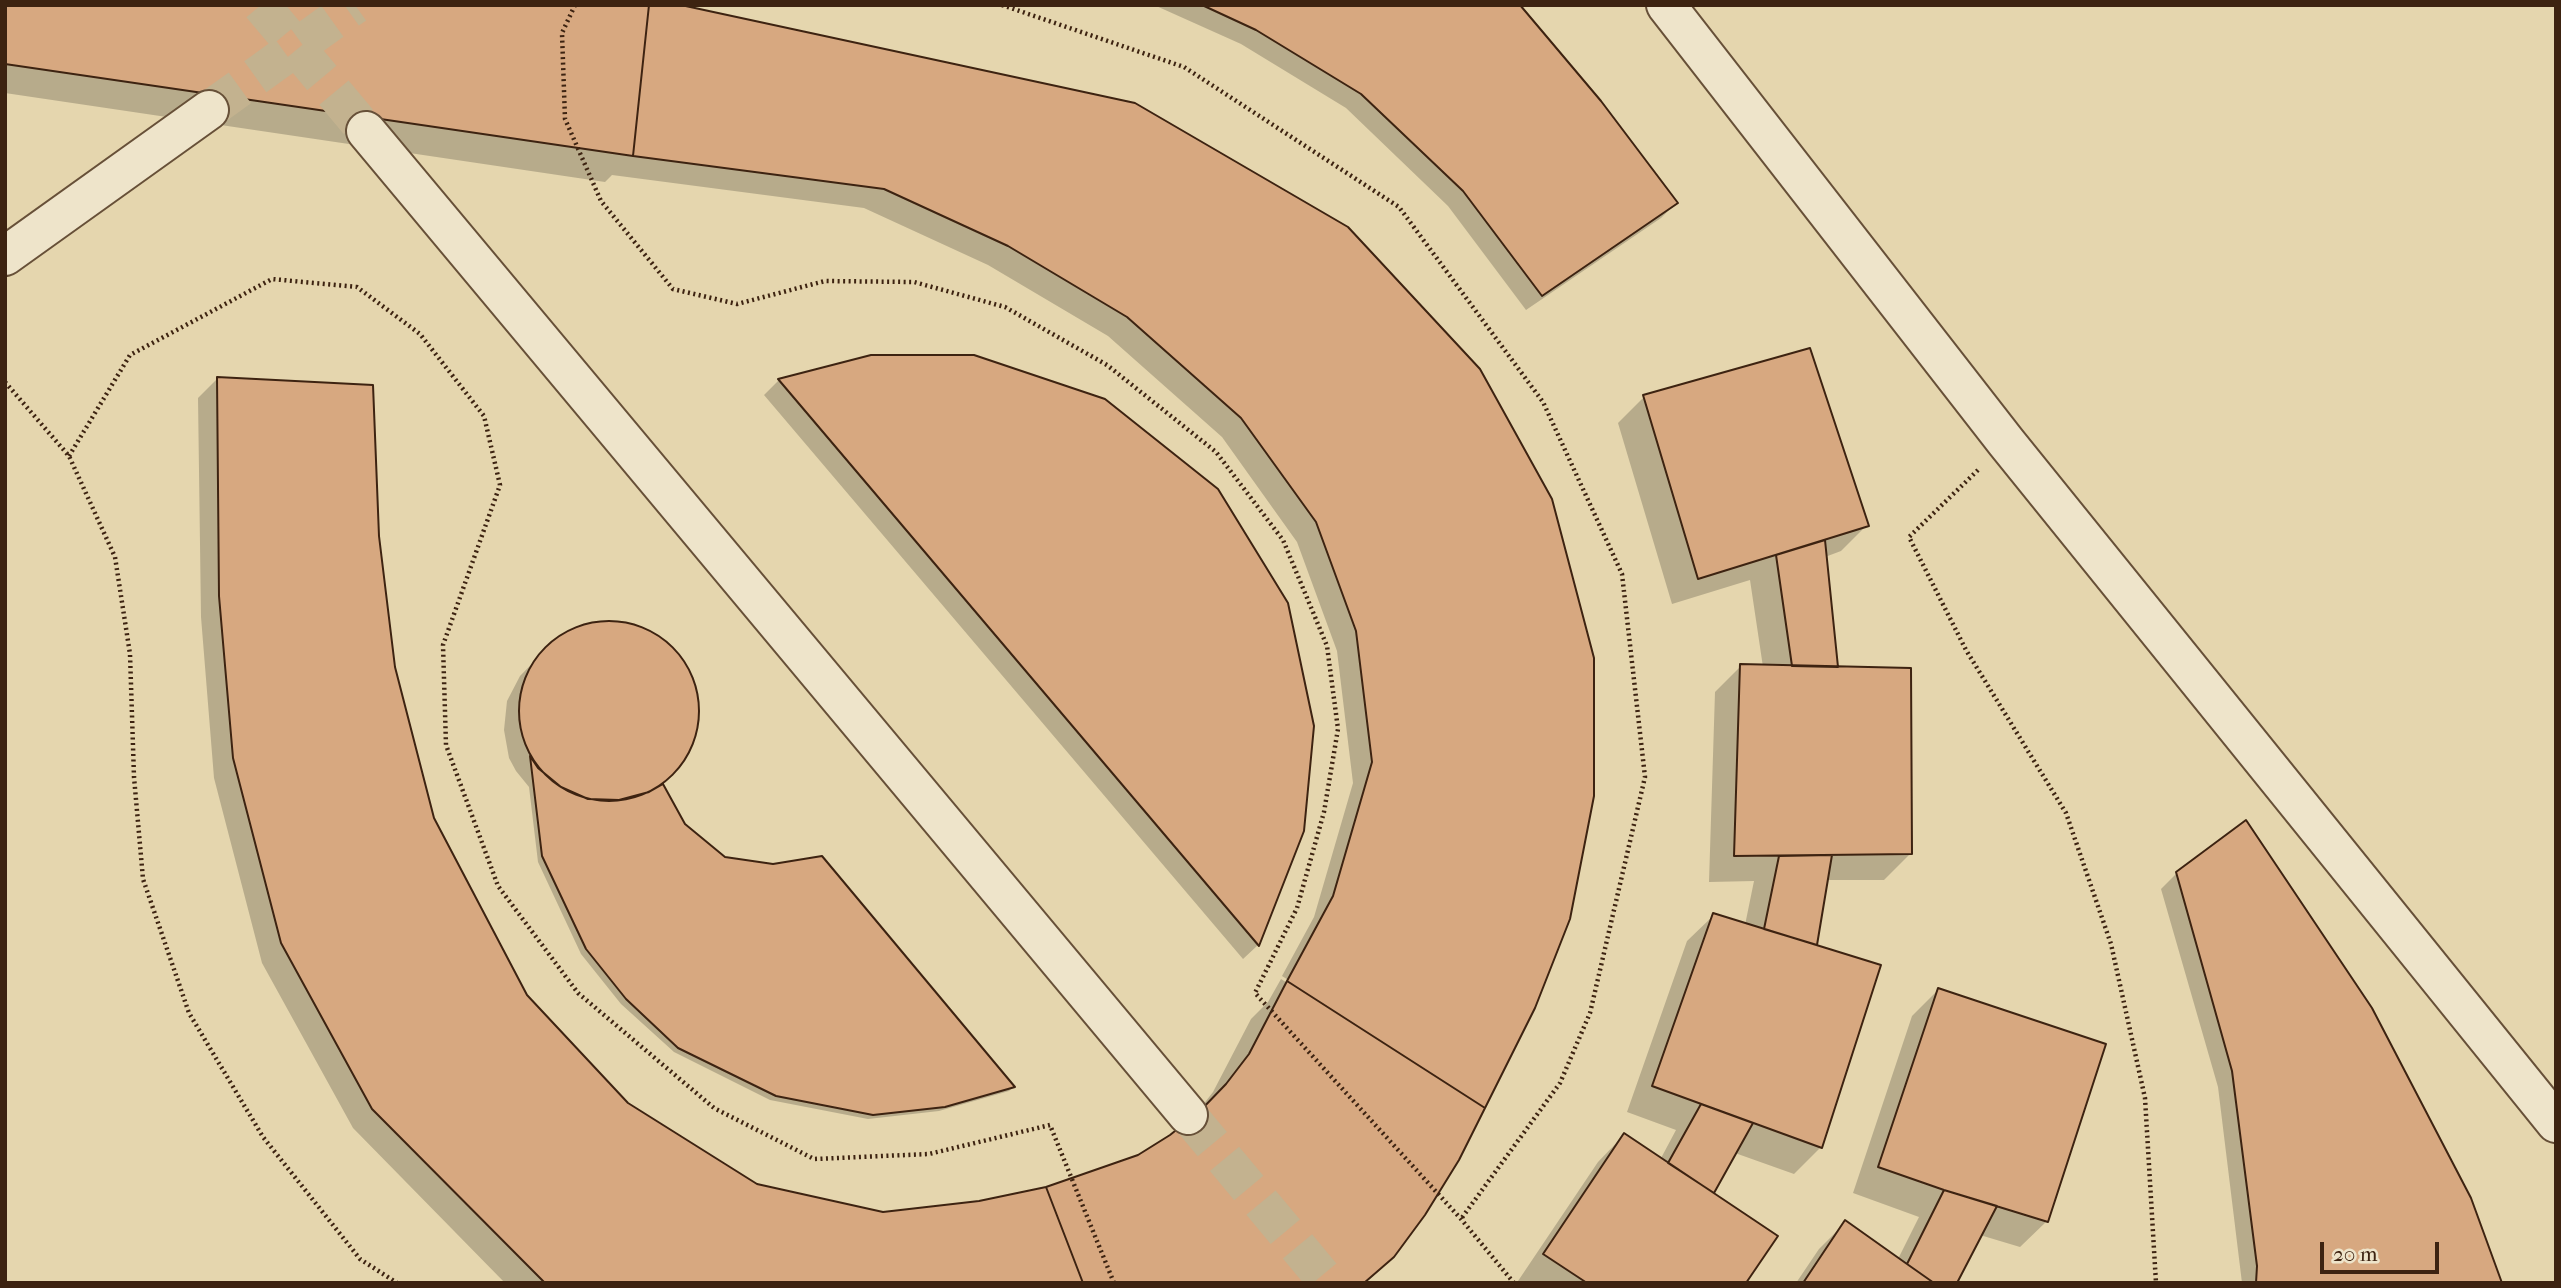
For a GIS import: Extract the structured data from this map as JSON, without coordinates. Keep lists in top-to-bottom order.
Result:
{
  "scale_bar": "20 m"
}
